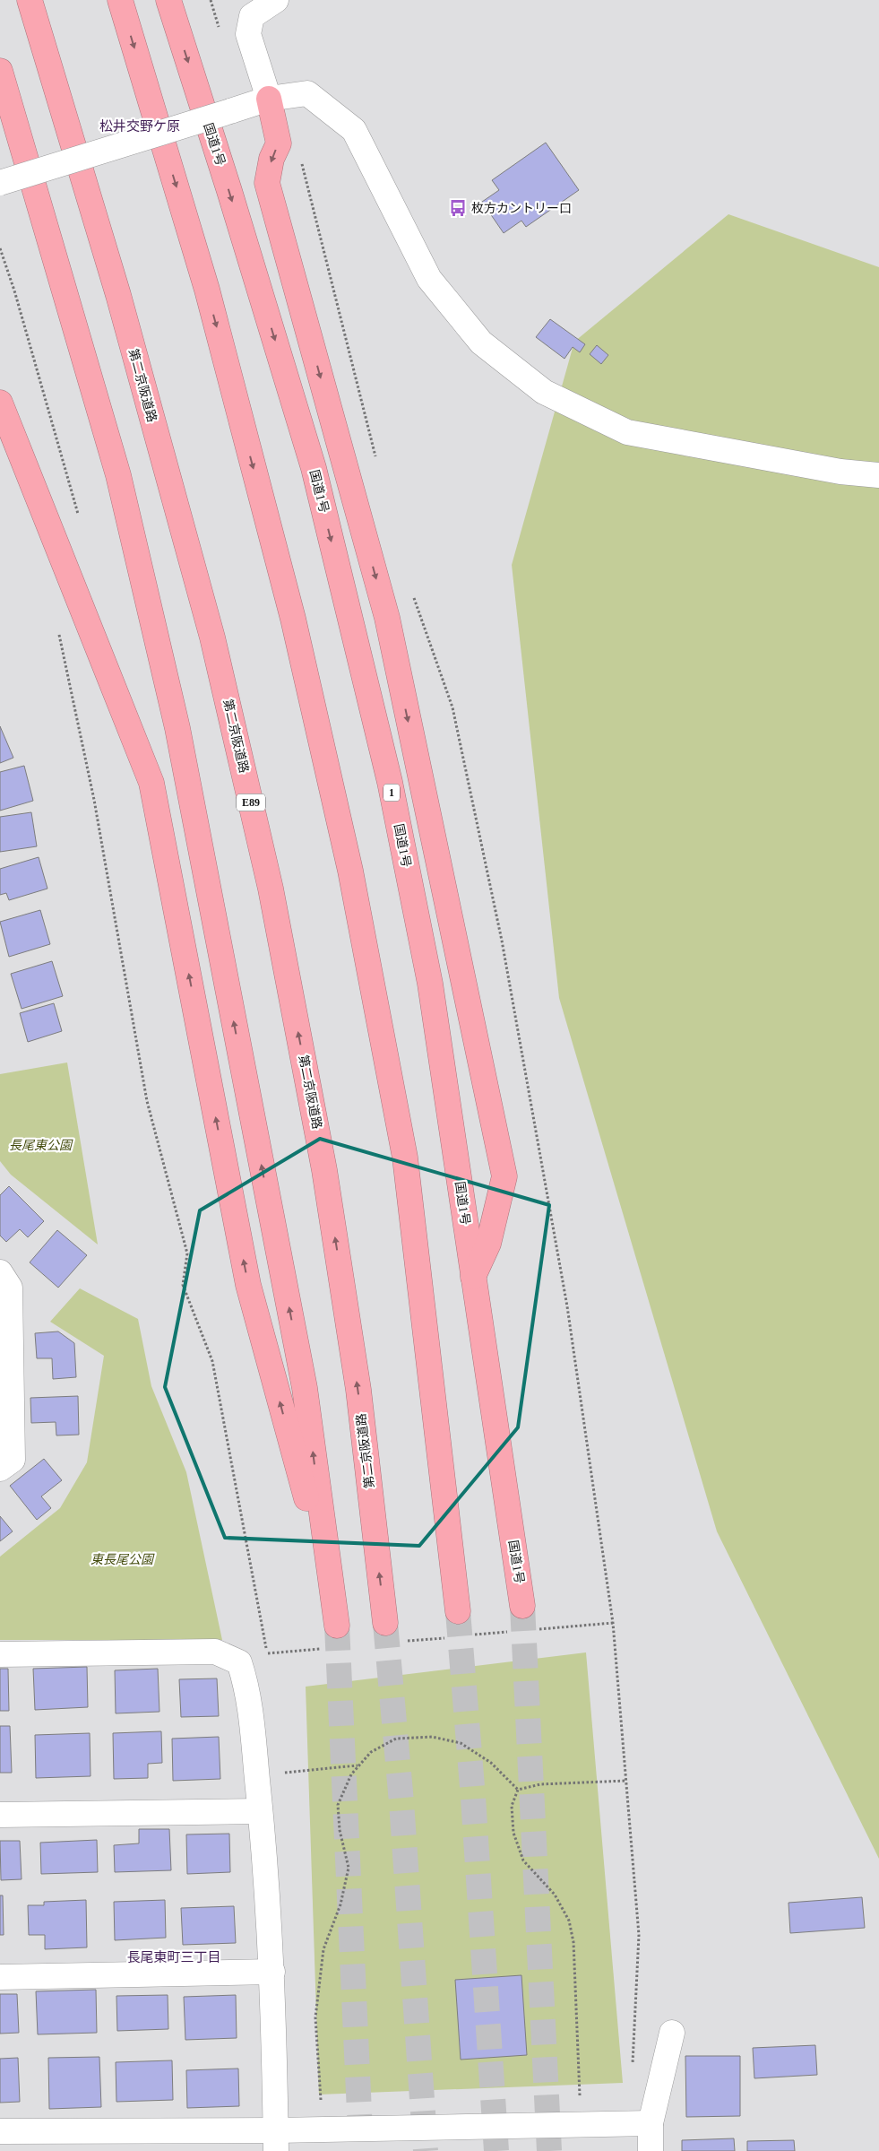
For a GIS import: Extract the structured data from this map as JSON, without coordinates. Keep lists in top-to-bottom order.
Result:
{
  "streets": {
    "highway": [
      "国道1号",
      "第二京阪道路",
      "1",
      "E89"
    ]
  },
  "districts": ["松井交野ケ原", "長尾東町三丁目"],
  "parks": ["長尾東公園", "東長尾公園"],
  "places": {
    "bus stop": ["枚方カントリー口"]
  }
}
